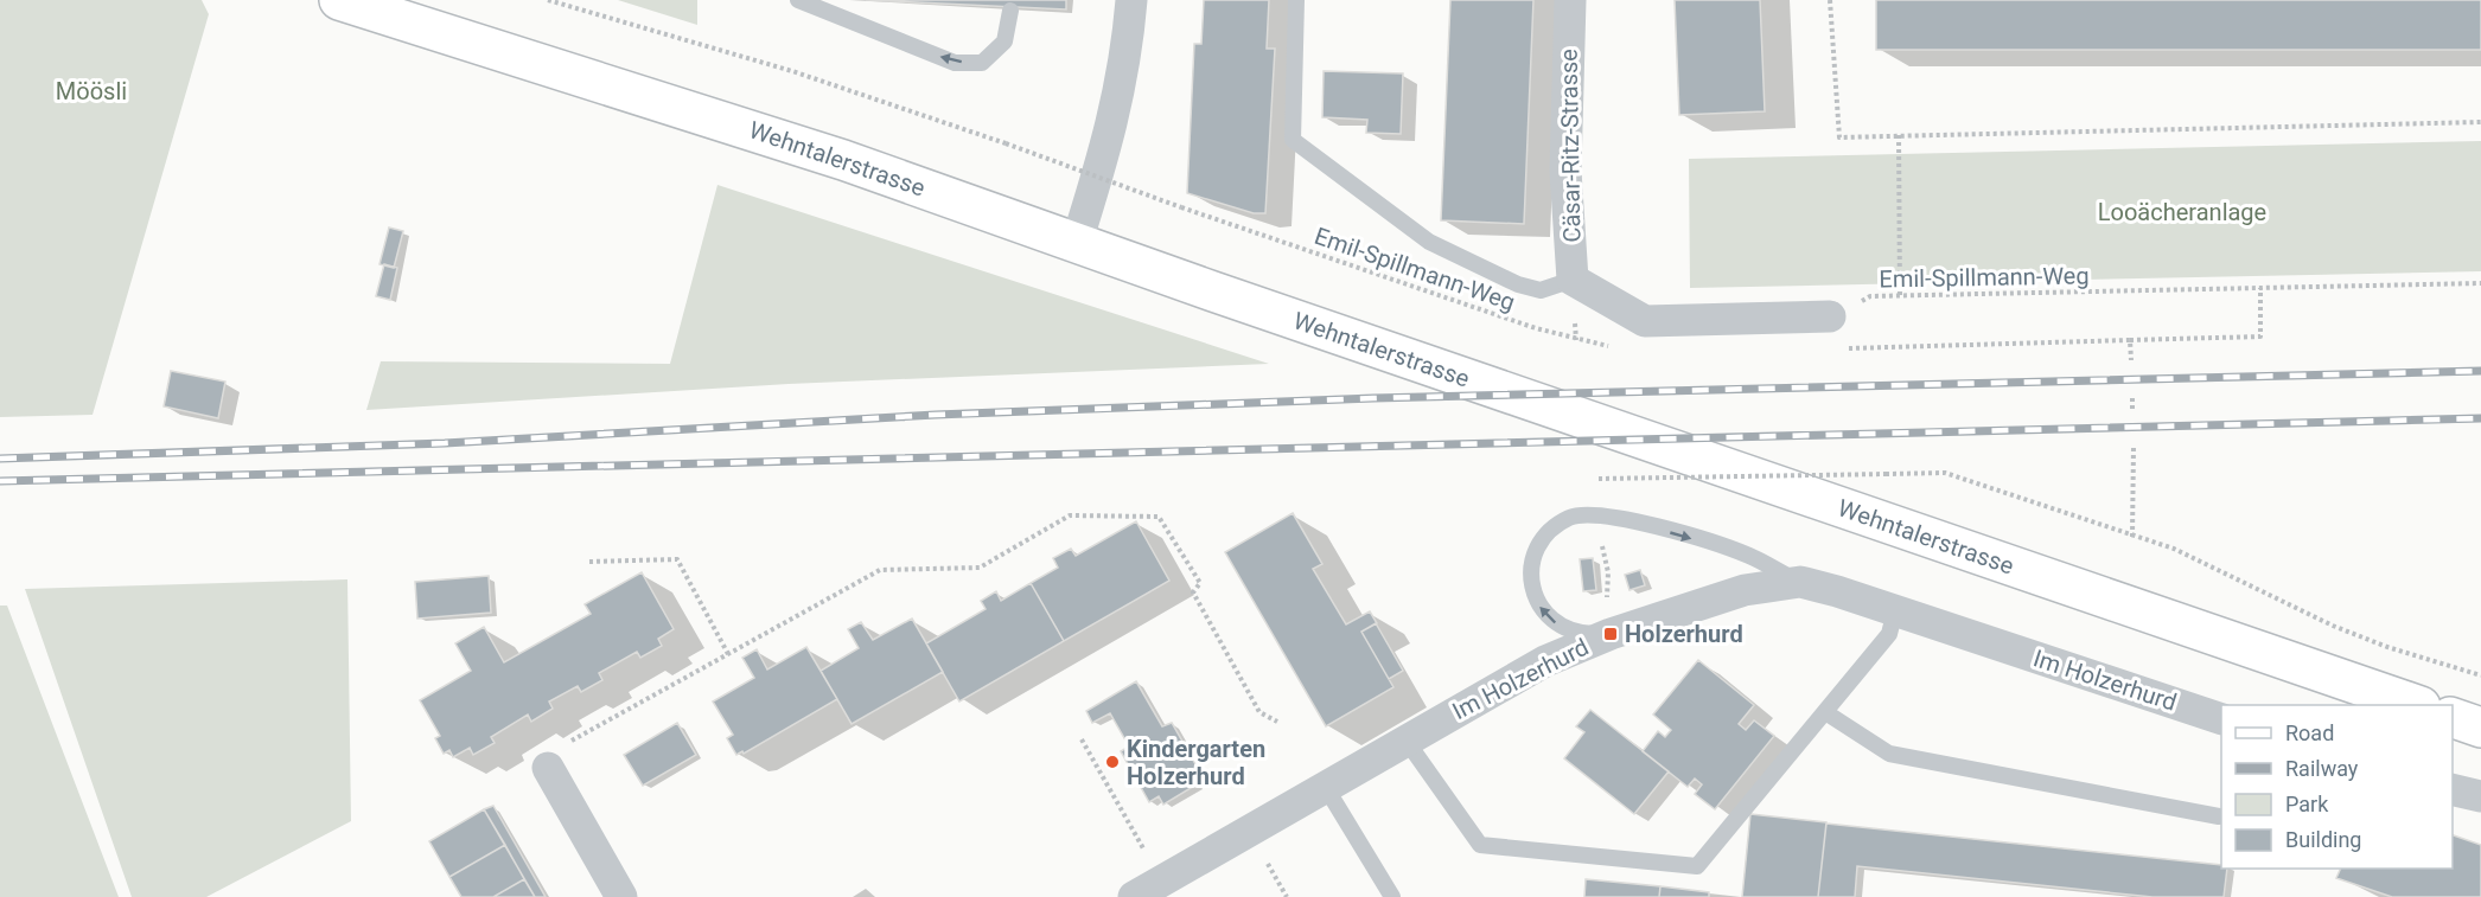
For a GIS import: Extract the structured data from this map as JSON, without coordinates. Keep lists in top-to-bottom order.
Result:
{
  "streets": {
    "main road": ["Wehntalerstrasse"],
    "street": ["Cäsar-Ritz-Strasse", "Im Holzerhurd"],
    "path": ["Emil-Spillmann-Weg"]
  },
  "parks": ["Möösli", "Looächeranlage"],
  "places": {
    "transit": ["Holzerhurd"],
    "other": ["Kindergarten Holzerhurd"]
  },
  "legend": [
    "Road",
    "Railway",
    "Park",
    "Building"
  ]
}
